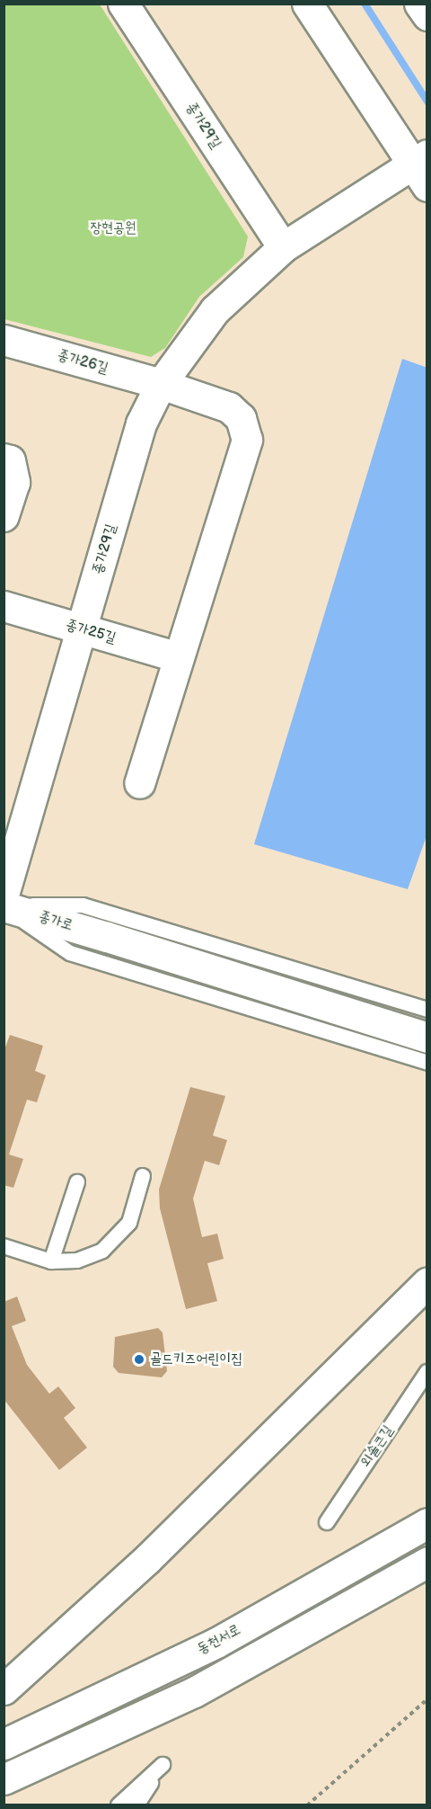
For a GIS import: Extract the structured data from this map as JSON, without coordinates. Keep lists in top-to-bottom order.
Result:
{
  "streets": {
    "street": [
      "종가29길",
      "종가26길",
      "종가25길",
      "종가로",
      "동천서로"
    ],
    "lane": ["외솔큰길"]
  },
  "crossings": [
    ["종가29길", "종가26길"],
    ["종가29길", "종가25길"],
    ["종가26길", "종가25길"]
  ],
  "parks": ["장현공원"],
  "places": ["골드키즈어린이집"]
}
